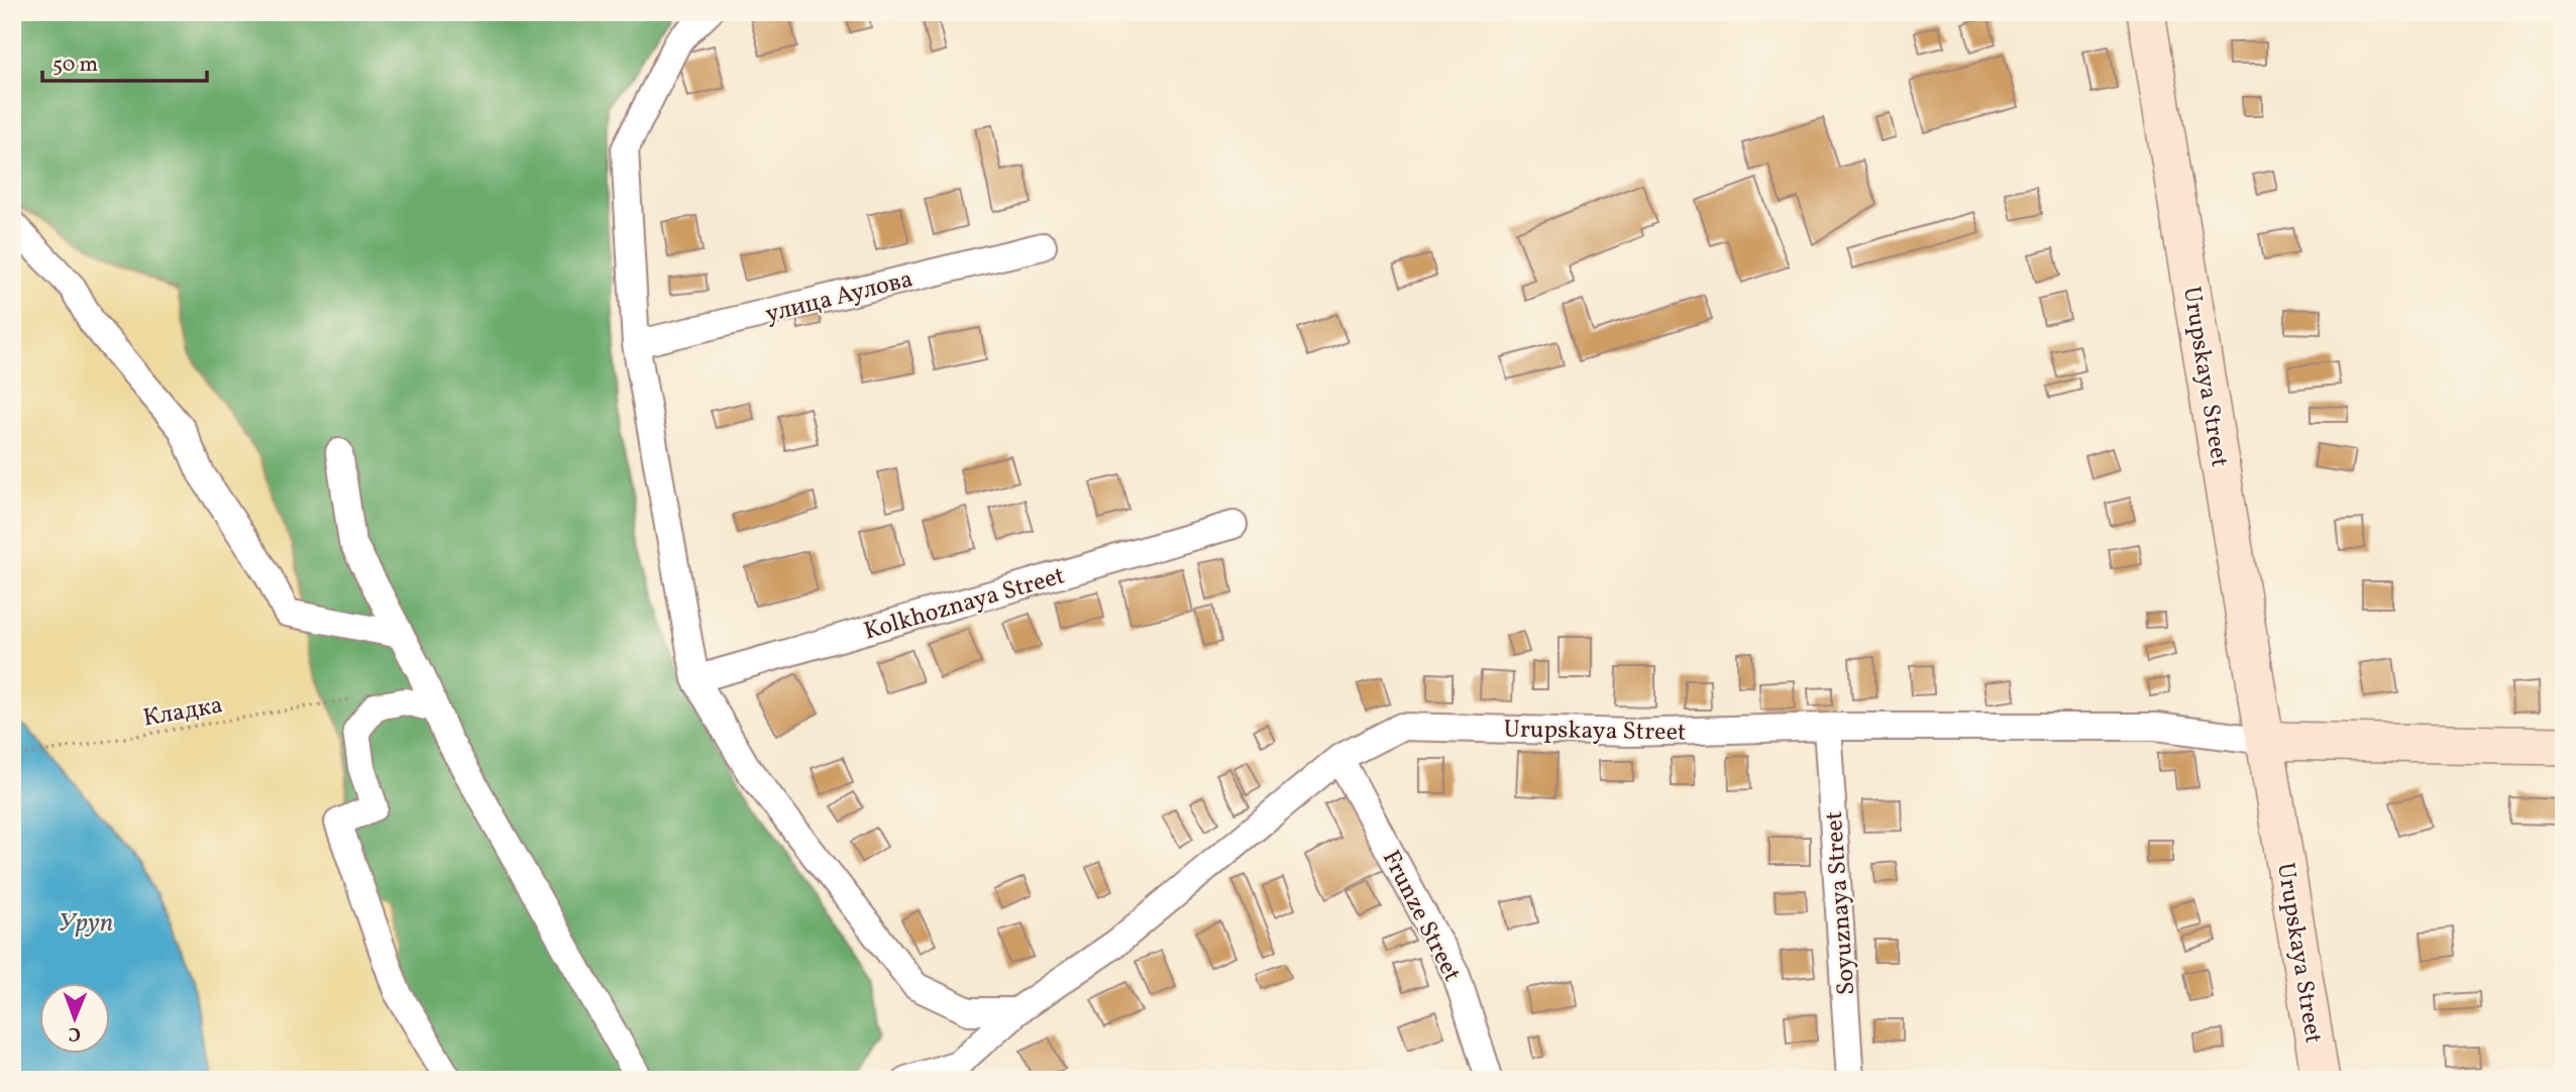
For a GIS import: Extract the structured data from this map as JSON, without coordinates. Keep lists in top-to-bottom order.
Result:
{
  "streets": {
    "street": [
      "улица Аулова",
      "Urupskaya Street",
      "Kolkhoznaya Street",
      "Soyuznaya Street",
      "Frunze Street"
    ],
    "path": ["Кладка"]
  },
  "crossings": [
    ["Urupskaya Street", "Soyuznaya Street"],
    ["Urupskaya Street", "Frunze Street"]
  ],
  "water": ["Уруп"],
  "scale_bar": "50 m",
  "north": "bottom"
}
